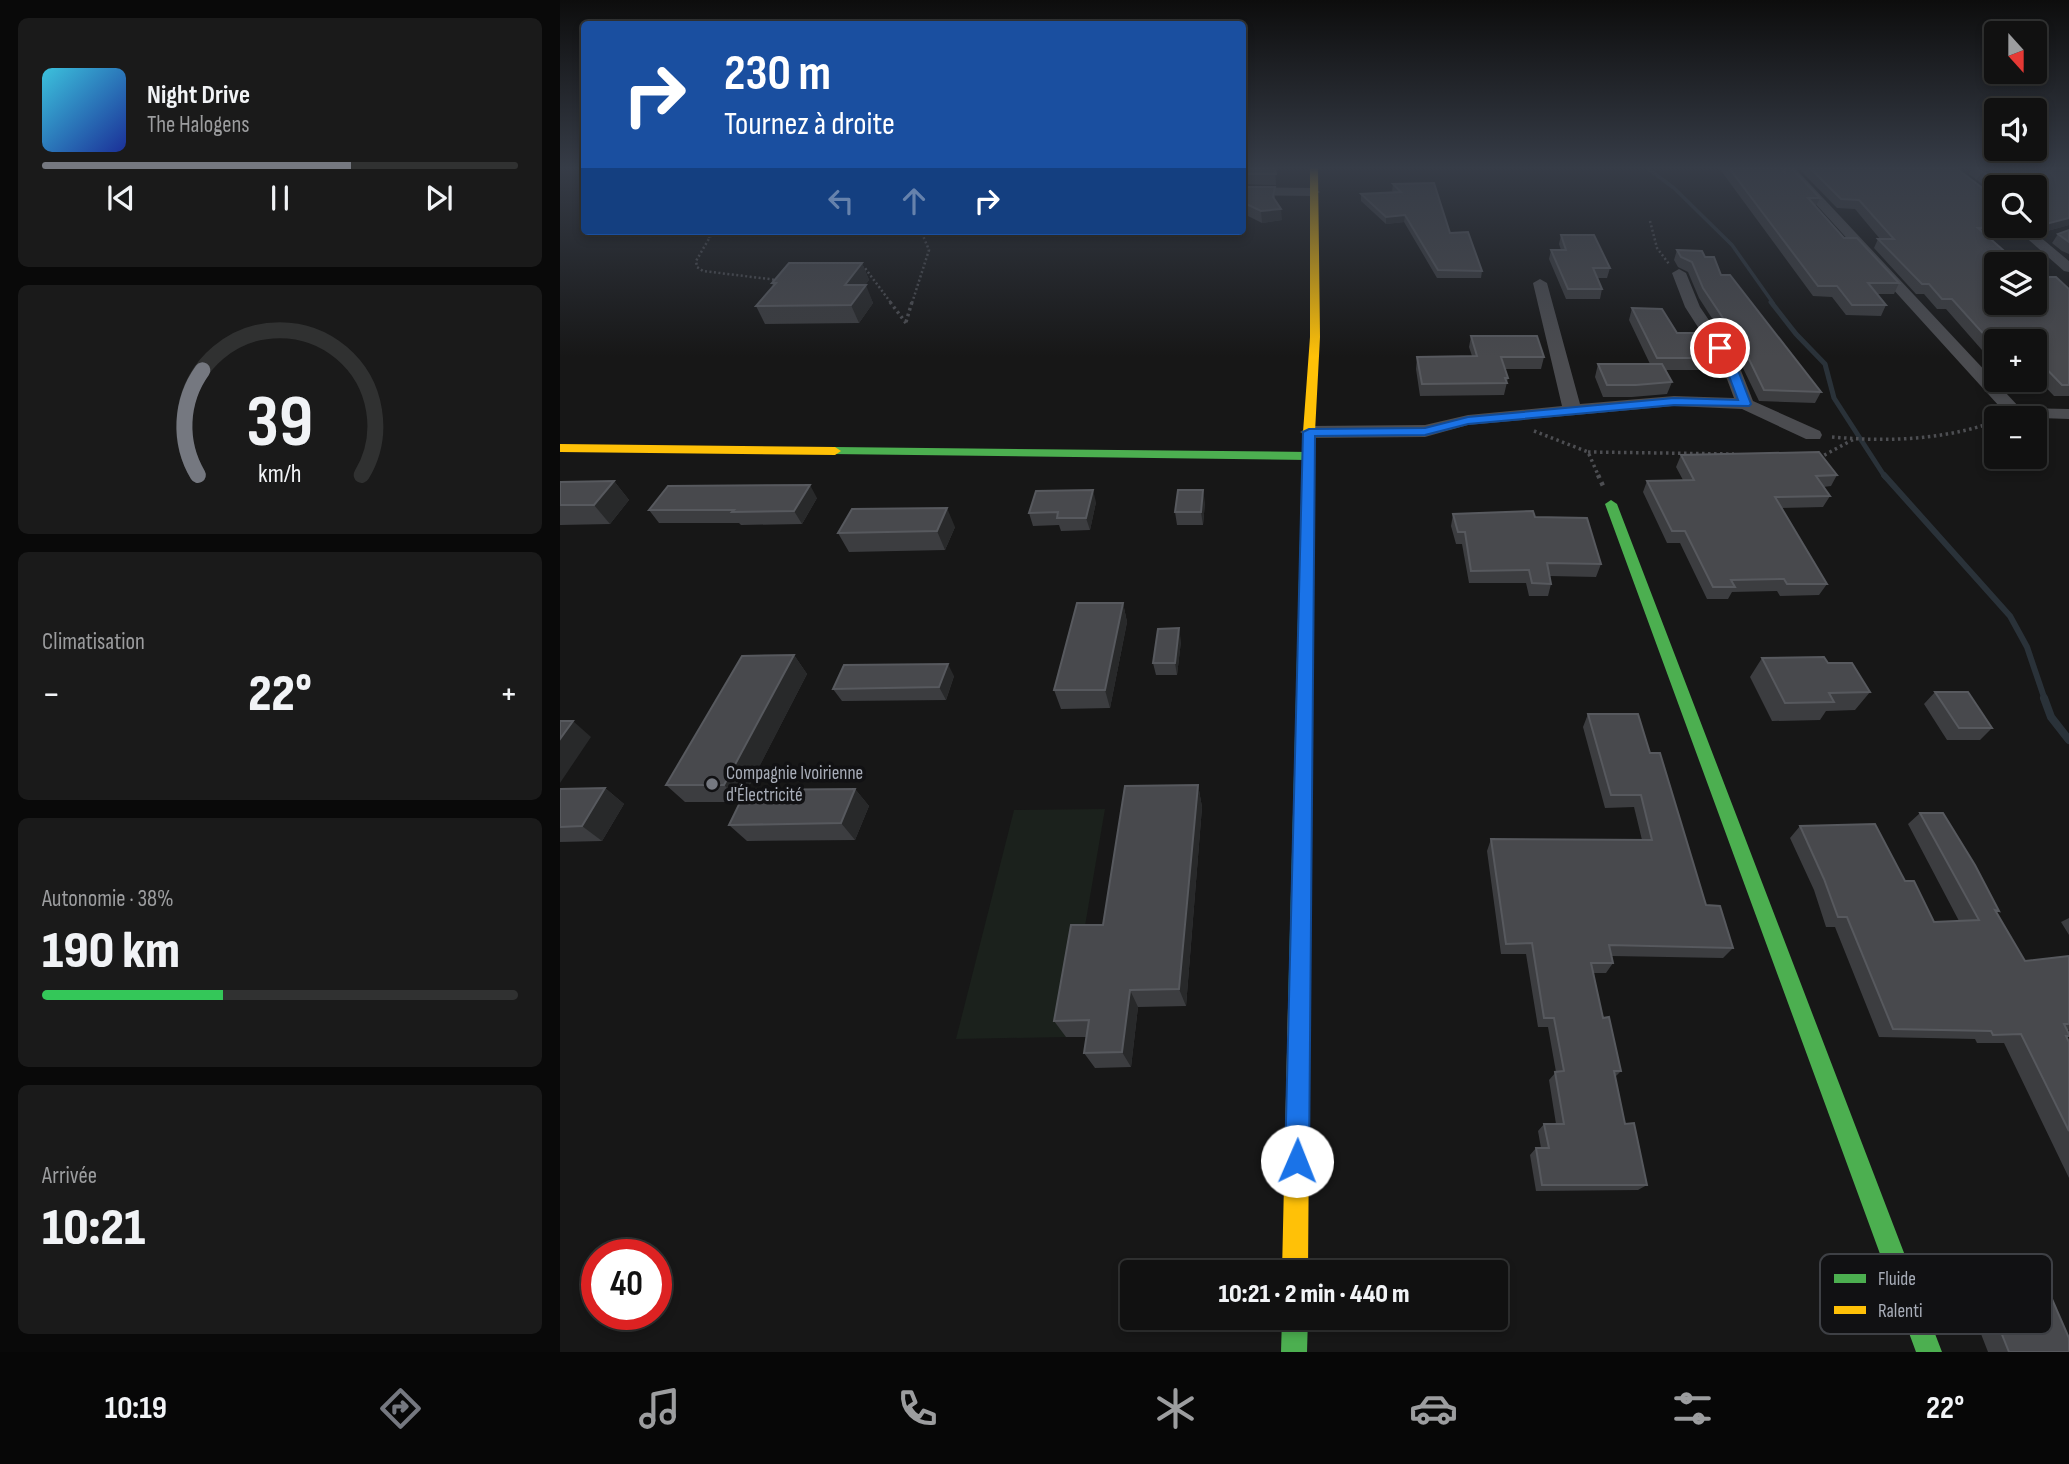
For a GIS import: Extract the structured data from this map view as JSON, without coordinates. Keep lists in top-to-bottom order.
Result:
{
  "places": ["Compagnie Ivoirienne d'Électricité"],
  "legend": ["Fluide", "Ralenti"],
  "north": "bottom",
  "page": {
    "map_buttons": ["+", "−"],
    "turn": ["230 m", "Tournez à droite"],
    "song": ["Night Drive", "The Halogens"],
    "tile": [
      "Climatisation",
      ["Autonomie · 38%", "190 km"],
      ["Arrivée", "10:21"]
    ],
    "heat": ["−", "22°", "+"],
    "limit": "40",
    "trip": "10:21 · 2 min · 440 m",
    "tabs": ["10:19", "22°"],
    "gauge": ["39", "km/h"]
  }
}
